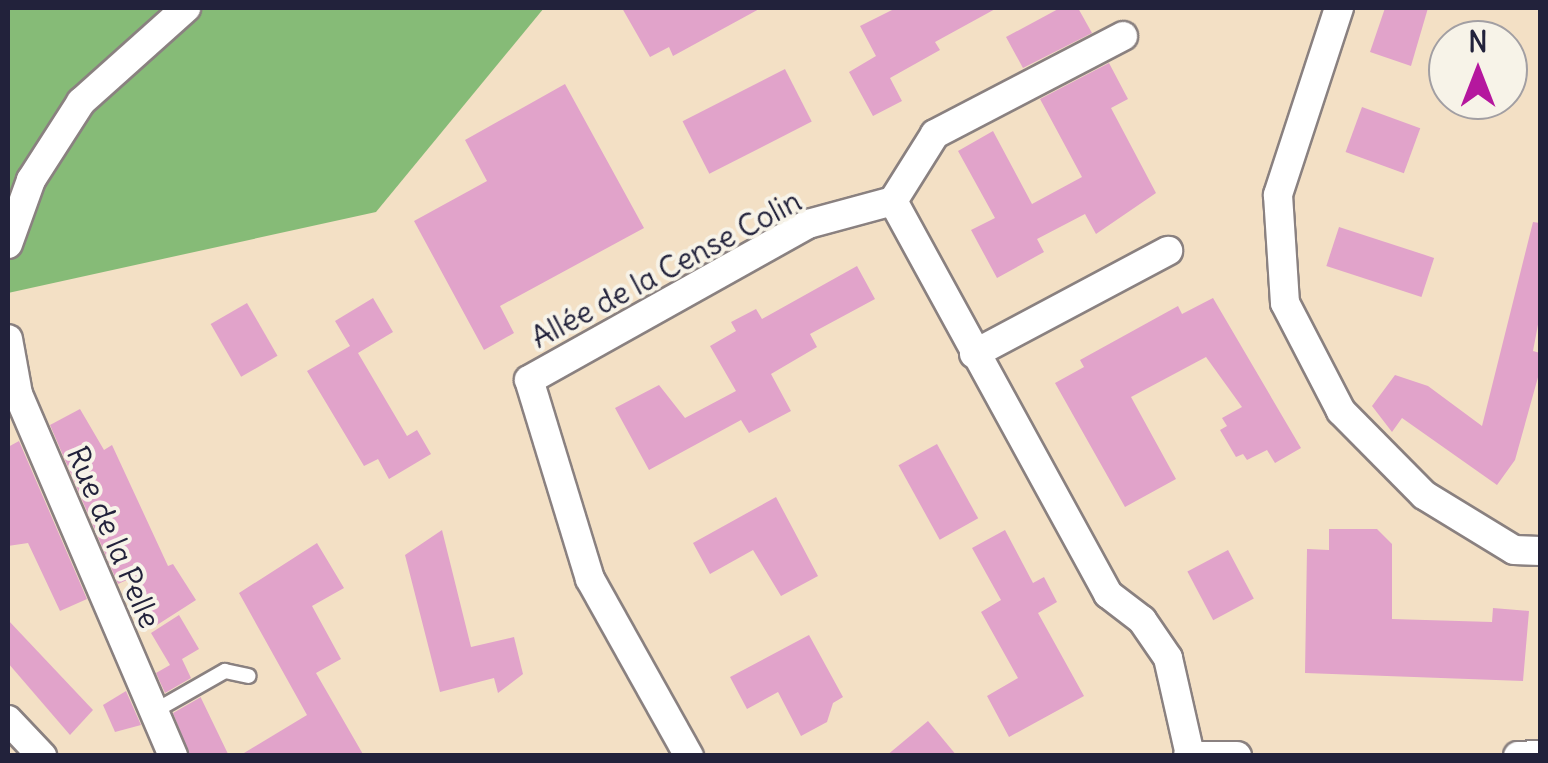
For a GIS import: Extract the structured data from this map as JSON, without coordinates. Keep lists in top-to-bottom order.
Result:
{
  "streets": {
    "street": ["Allée de la Cense Colin", "Rue de la Pelle"]
  },
  "north": "top"
}
